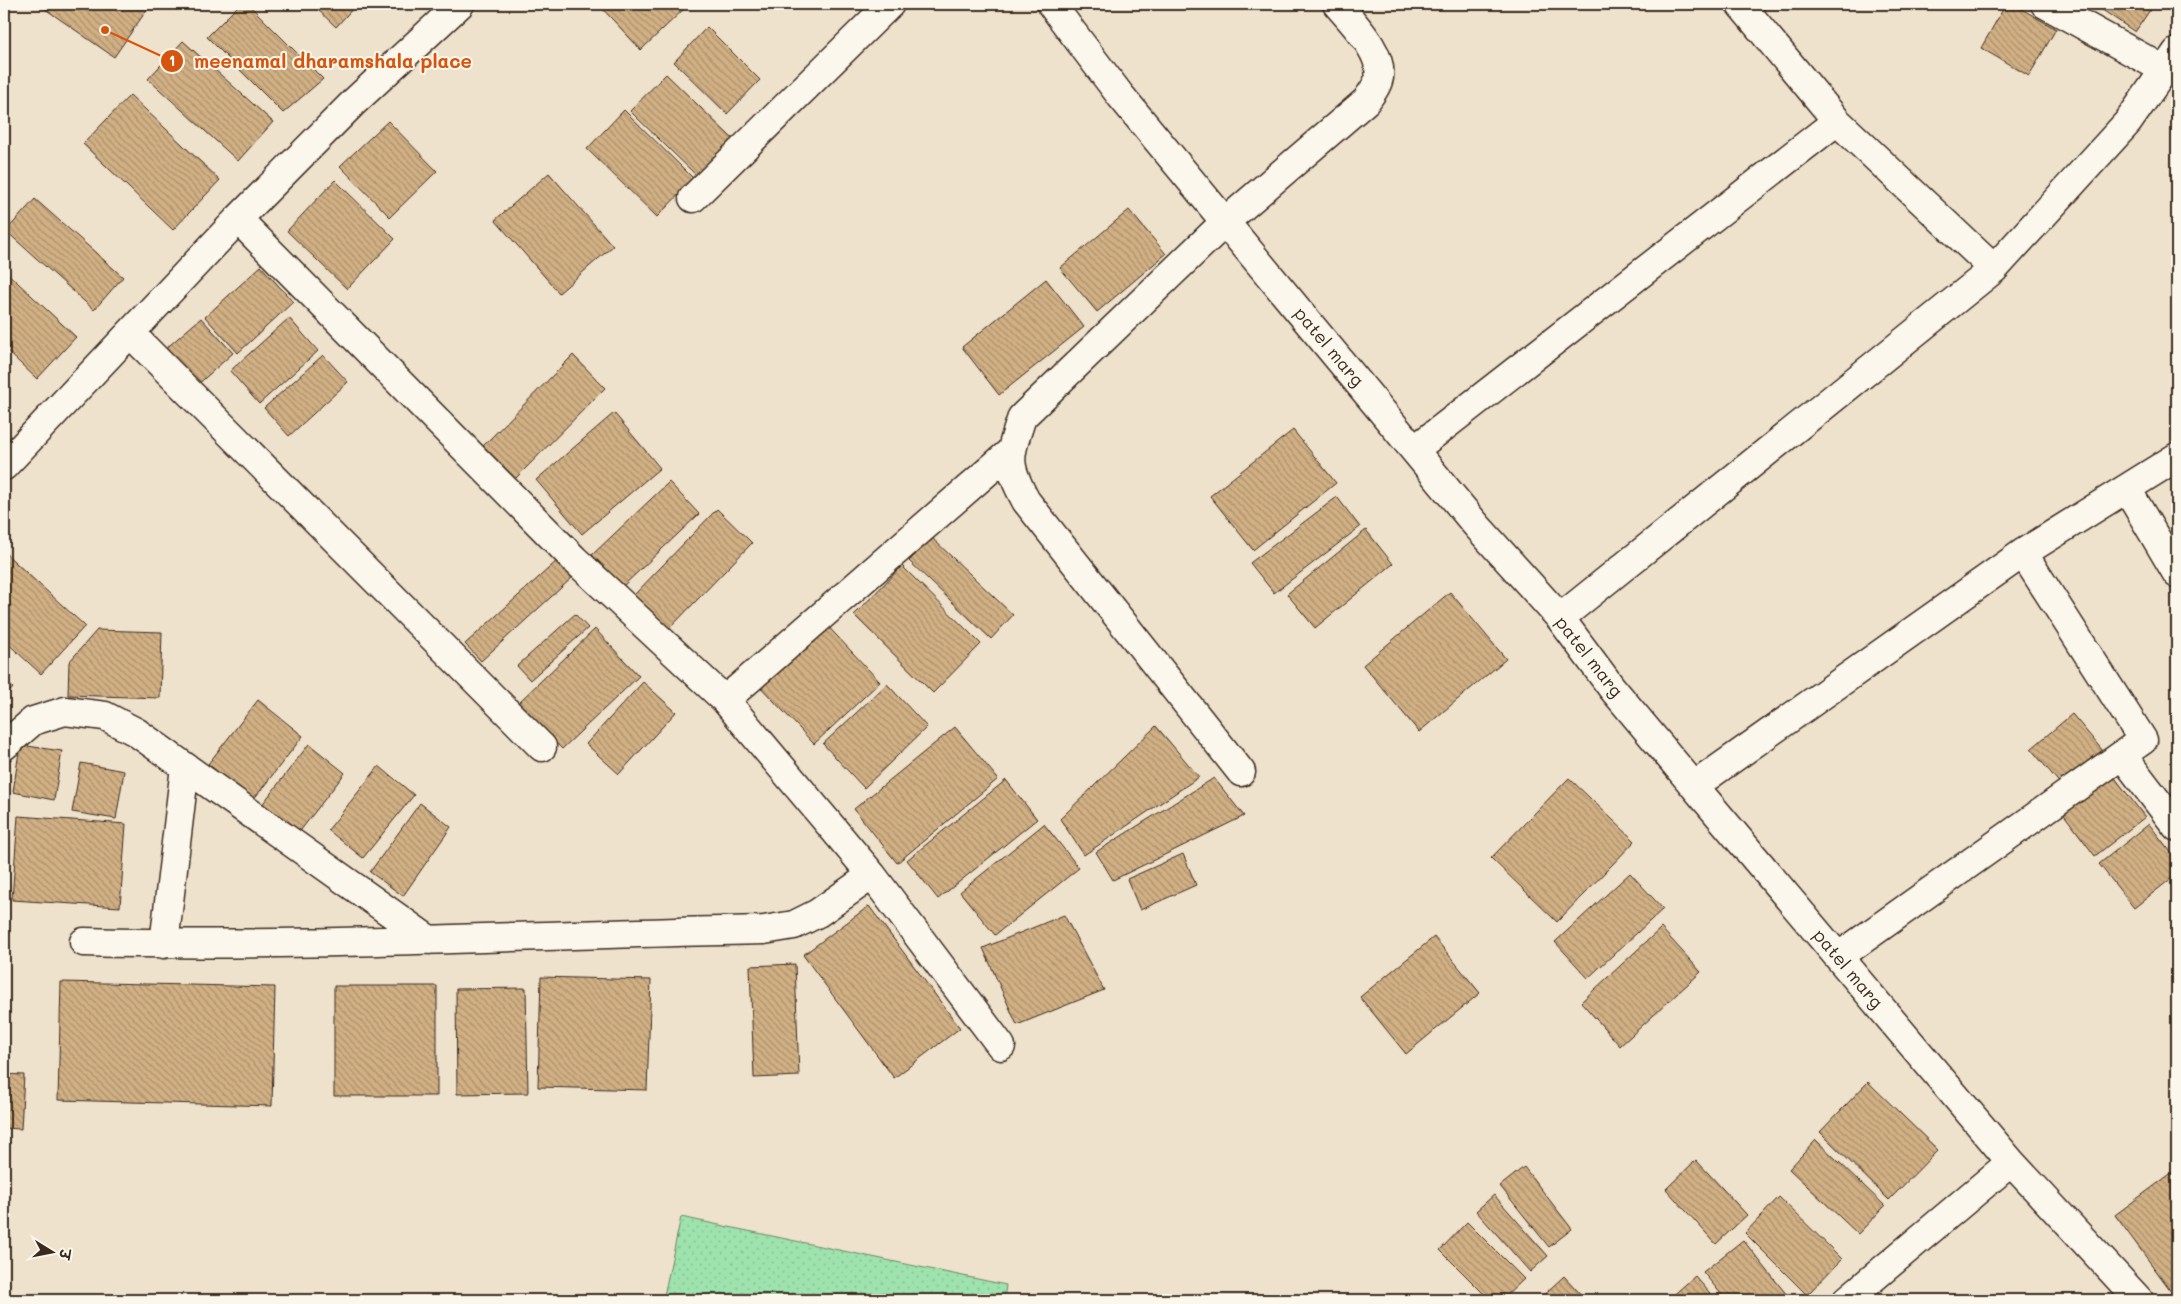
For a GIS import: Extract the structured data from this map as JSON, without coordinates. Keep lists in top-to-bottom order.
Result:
{
  "streets": {
    "street": ["patel marg"]
  },
  "places": ["meenamal dharamshala place"],
  "north": "right"
}
